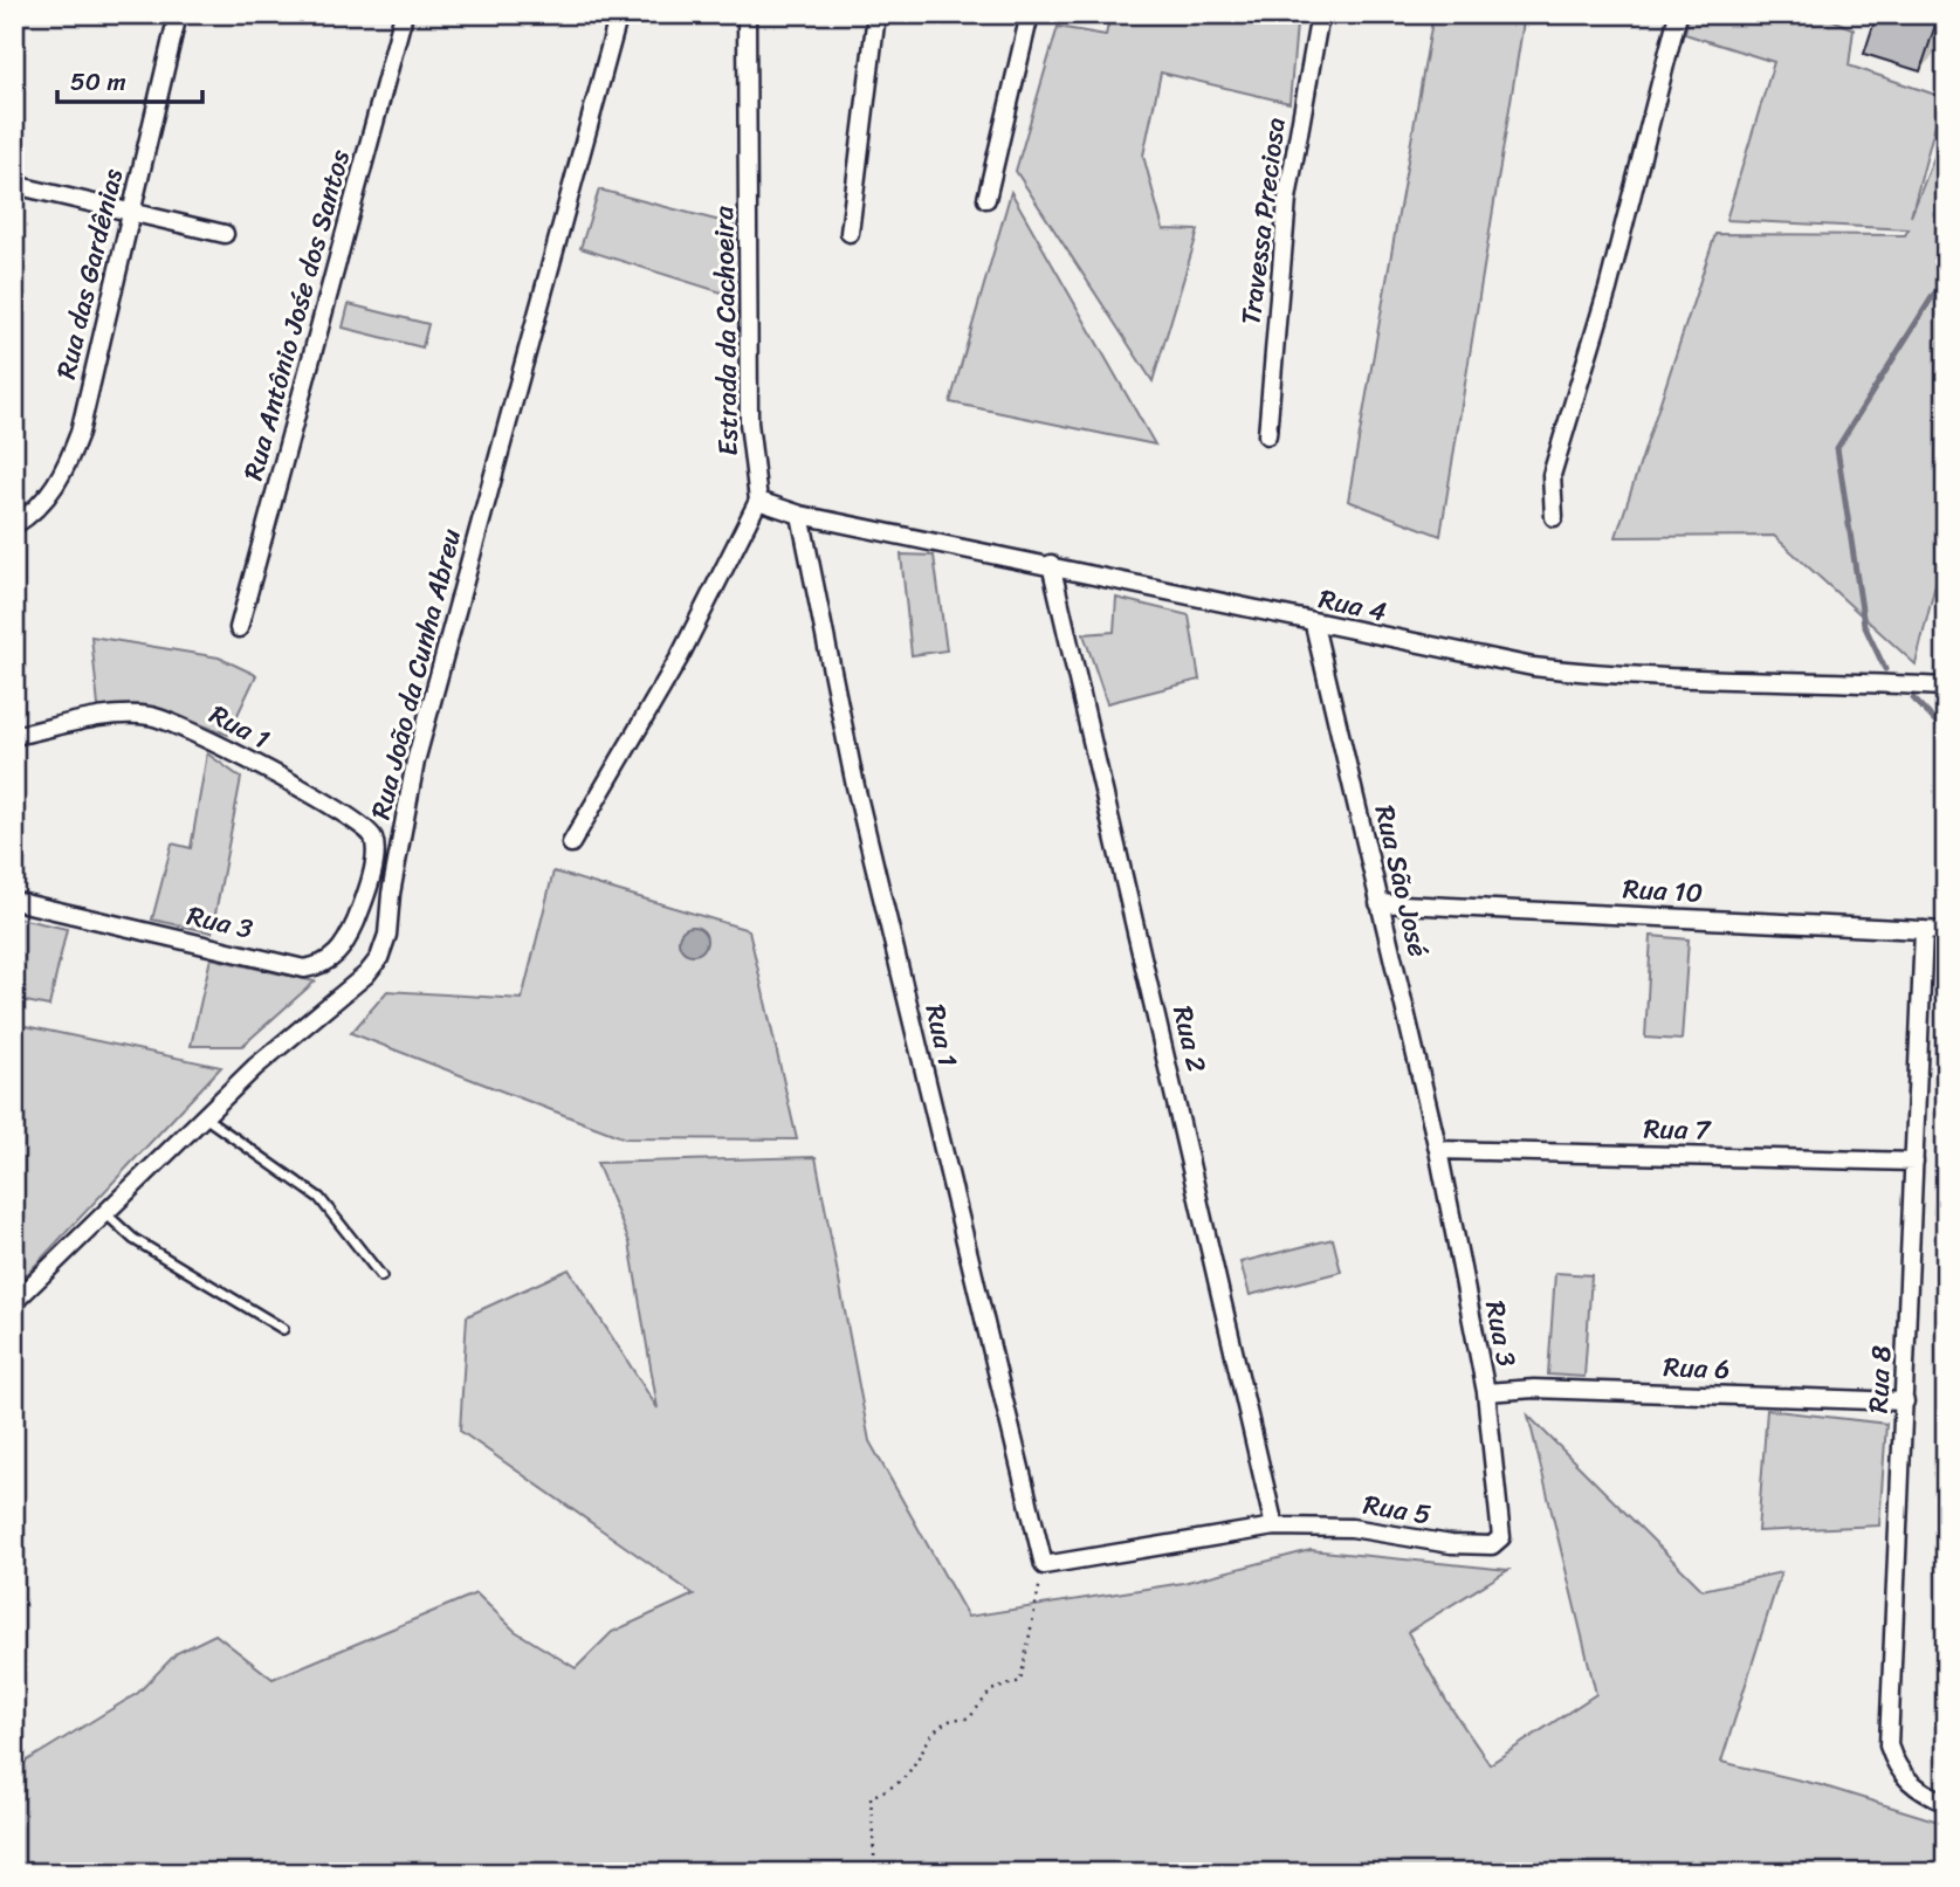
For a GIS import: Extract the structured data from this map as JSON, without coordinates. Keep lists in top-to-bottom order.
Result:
{
  "streets": {
    "street": [
      "Travessa Preciosa",
      "Rua das Gardênias",
      "Rua Antônio Jośe dos Santos",
      "Estrada da Cachoeira",
      "Rua 4",
      "Rua João da Cunha Abreu",
      "Rua 1",
      "Rua São José",
      "Rua 10",
      "Rua 3",
      "Rua 2",
      "Rua 7",
      "Rua 6",
      "Rua 8",
      "Rua 5"
    ]
  },
  "crossings": [
    ["Estrada da Cachoeira", "Rua 4"],
    ["Rua 4", "Rua 1"],
    ["Rua 4", "Rua São José"],
    ["Rua 4", "Rua 2"],
    ["Rua 1", "Rua 3"],
    ["Rua 1", "Rua 5"],
    ["Rua São José", "Rua 10"],
    ["Rua São José", "Rua 3"],
    ["Rua São José", "Rua 7"],
    ["Rua 10", "Rua 8"],
    ["Rua 3", "Rua 7"],
    ["Rua 3", "Rua 6"],
    ["Rua 3", "Rua 5"],
    ["Rua 2", "Rua 5"],
    ["Rua 7", "Rua 8"],
    ["Rua 6", "Rua 8"]
  ],
  "scale_bar": "50 m"
}
